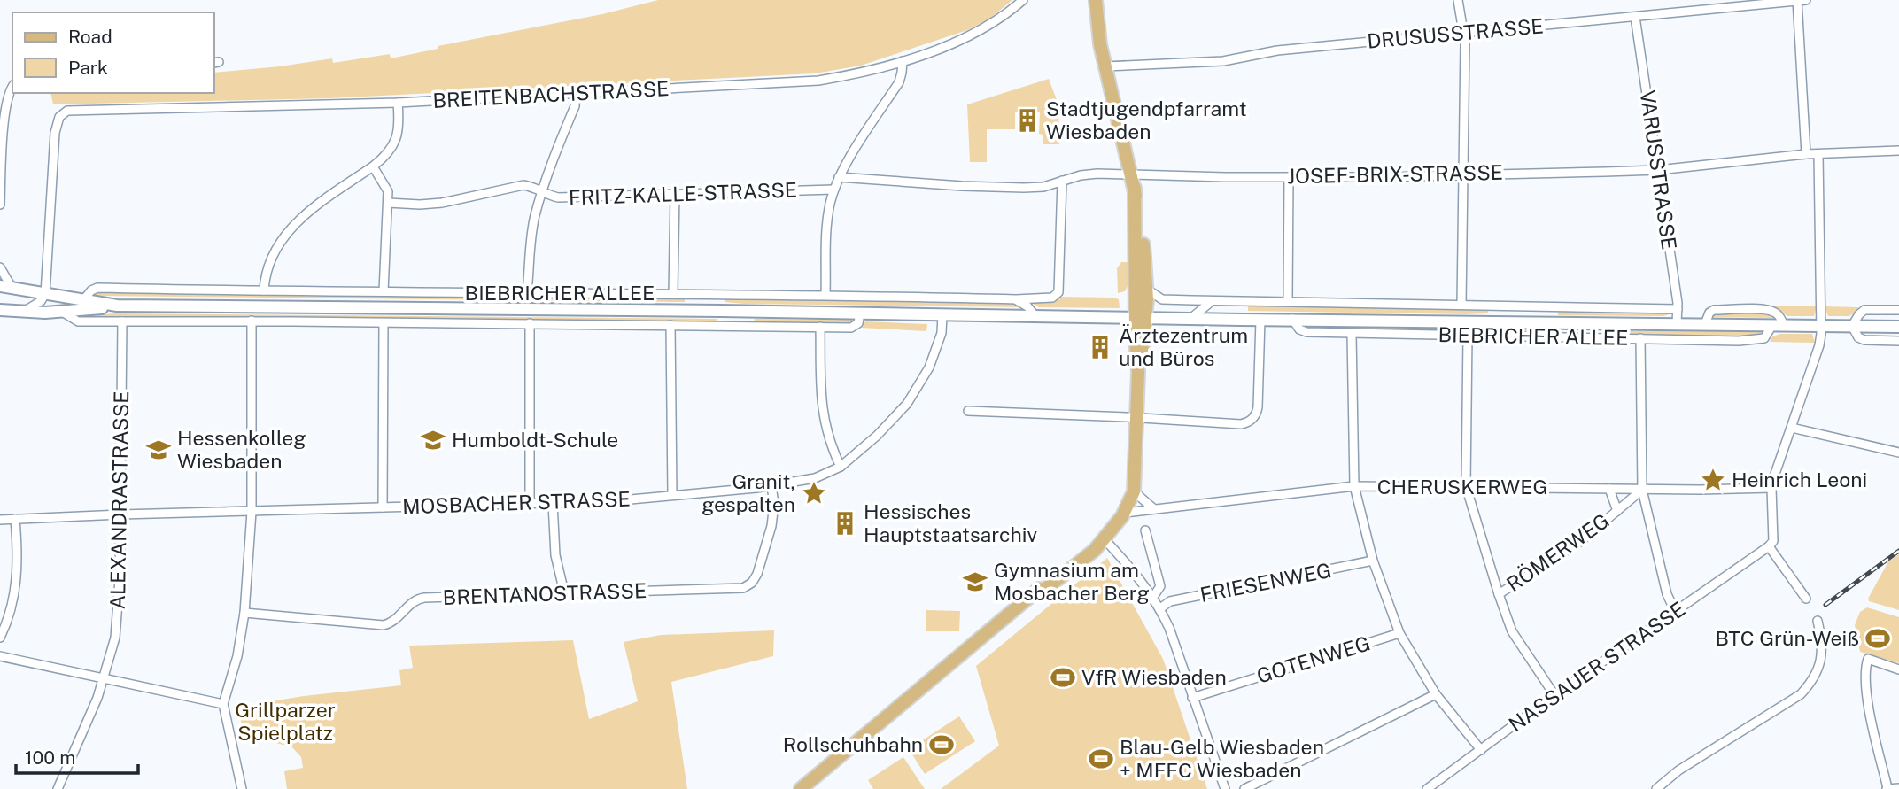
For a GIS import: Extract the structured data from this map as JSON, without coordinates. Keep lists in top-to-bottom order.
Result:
{
  "streets": {
    "main road": ["BIEBRICHER ALLEE"],
    "street": [
      "DRUSUSSTRASSE",
      "BREITENBACHSTRASSE",
      "VARUSSTRASSE",
      "JOSEF-BRIX-STRASSE",
      "FRITZ-KALLE-STRASSE",
      "CHERUSKERWEG",
      "ALEXANDRASTRASSE",
      "MOSBACHER STRASSE",
      "RÖMERWEG",
      "FRIESENWEG",
      "BRENTANOSTRASSE",
      "GOTENWEG",
      "NASSAUER STRASSE"
    ]
  },
  "crossings": [
    ["DRUSUSSTRASSE", "VARUSSTRASSE"],
    ["BREITENBACHSTRASSE", "BIEBRICHER ALLEE"],
    ["VARUSSTRASSE", "JOSEF-BRIX-STRASSE"],
    ["VARUSSTRASSE", "BIEBRICHER ALLEE"],
    ["BIEBRICHER ALLEE", "ALEXANDRASTRASSE"],
    ["BIEBRICHER ALLEE", "MOSBACHER STRASSE"],
    ["CHERUSKERWEG", "RÖMERWEG"],
    ["ALEXANDRASTRASSE", "MOSBACHER STRASSE"],
    ["MOSBACHER STRASSE", "BRENTANOSTRASSE"]
  ],
  "parks": ["Grillparzer Spielplatz"],
  "places": {
    "building": ["Stadtjugendpfarramt Wiesbaden", "Ärztezentrum und Büros", "Hessisches Hauptstaatsarchiv"],
    "school or university": ["Humboldt-Schule", "Hessenkolleg Wiesbaden", "Gymnasium am Mosbacher Berg"],
    "place": ["Heinrich Leoni", "Granit, gespalten"],
    "sports": [
      "BTC Grün-Weiß",
      "VfR Wiesbaden",
      "Rollschuhbahn",
      "Blau-Gelb Wiesbaden + MFFC Wiesbaden"
    ]
  },
  "legend": ["Road", "Park"],
  "scale_bar": "100 m"
}
